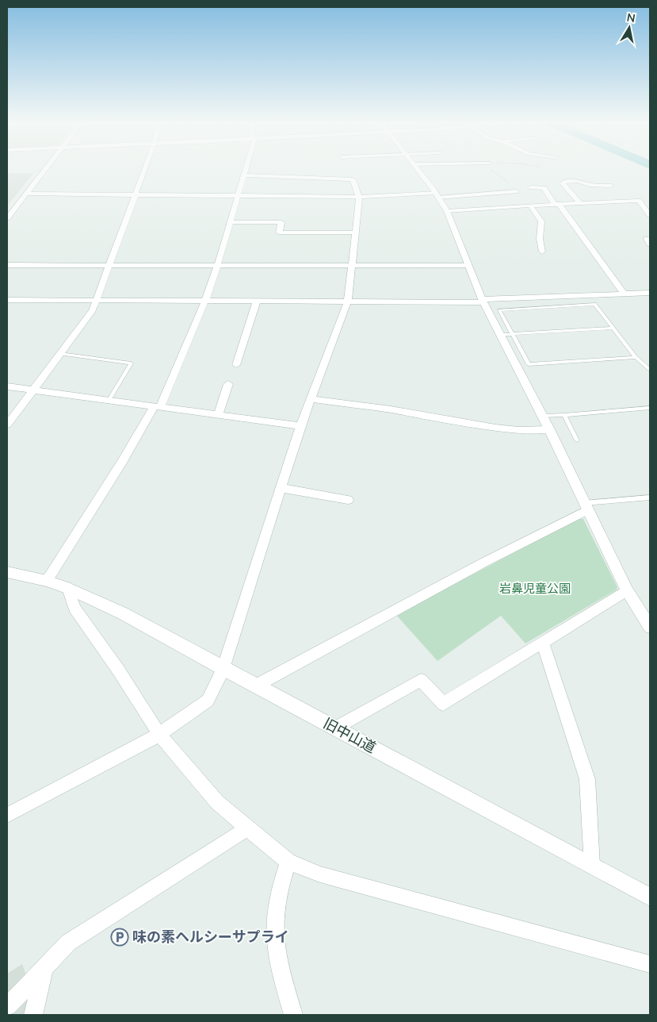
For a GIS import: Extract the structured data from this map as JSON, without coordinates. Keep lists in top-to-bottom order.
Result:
{
  "streets": {
    "street": ["旧中山道"]
  },
  "parks": ["岩鼻児童公園"],
  "places": {
    "parking": ["味の素ヘルシーサプライ"]
  },
  "north": "top"
}
